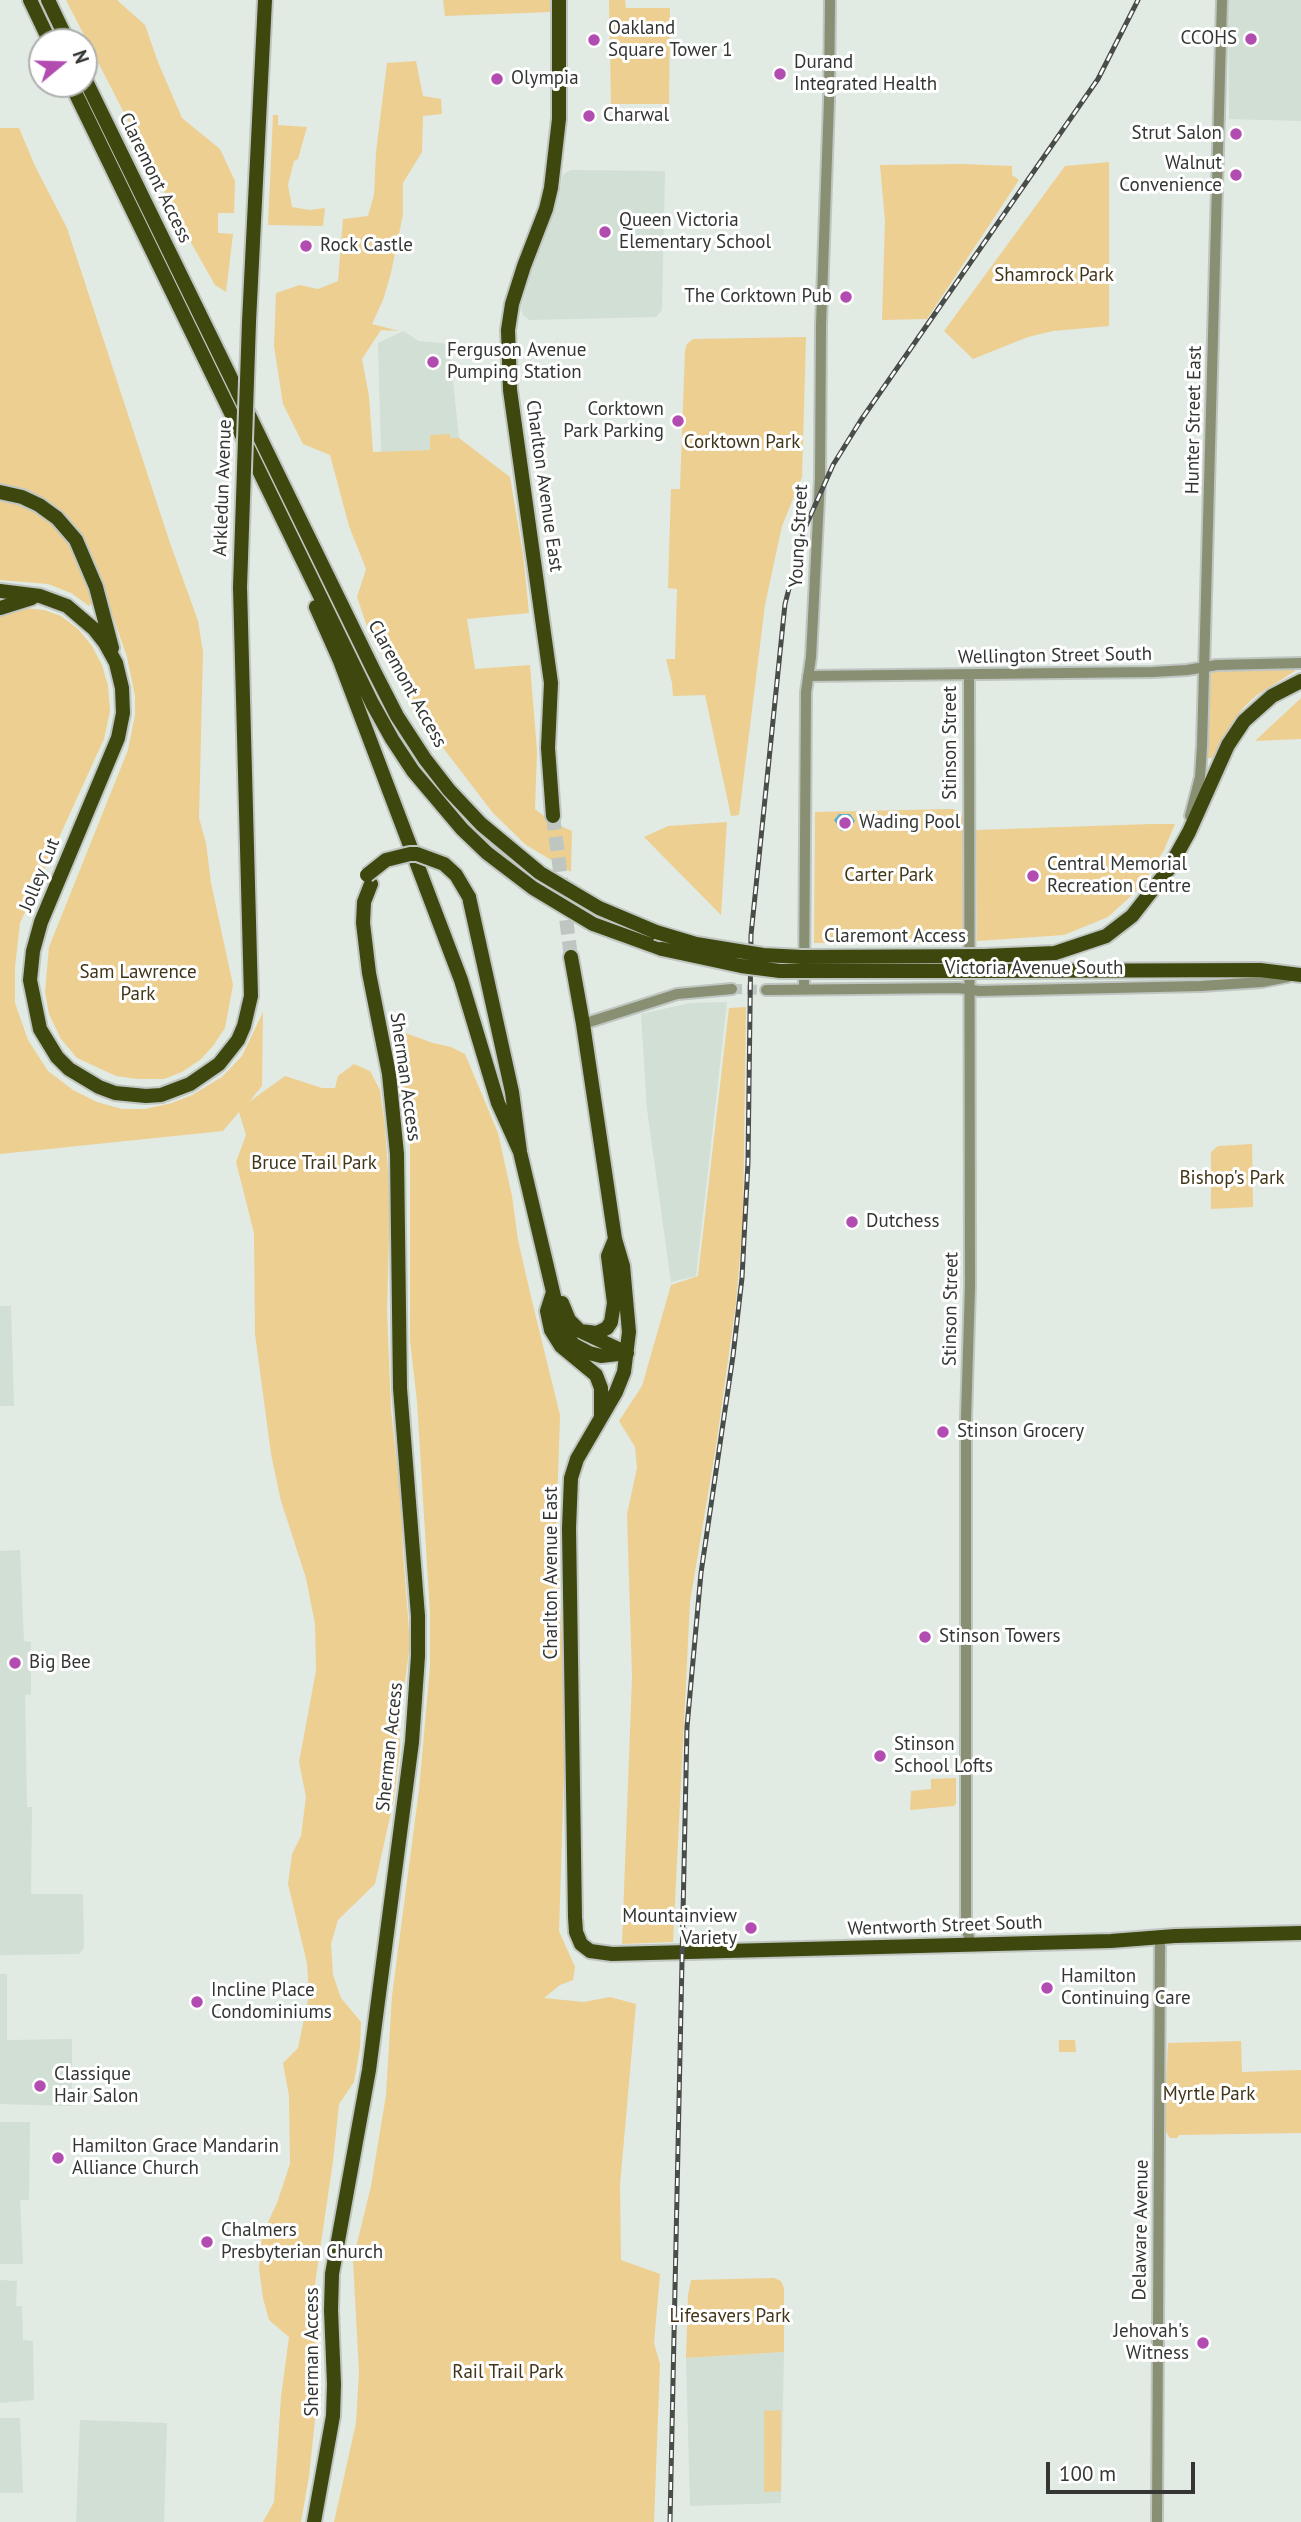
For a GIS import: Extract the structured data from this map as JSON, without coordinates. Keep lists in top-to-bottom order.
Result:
{
  "streets": {
    "main road": [
      "Claremont Access",
      "Charlton Avenue East",
      "Arkledun Avenue",
      "Jolley Cut",
      "Sherman Access",
      "Wentworth Street South"
    ],
    "street": [
      "Hunter Street East",
      "Young Street",
      "Wellington Street South",
      "Stinson Street",
      "Victoria Avenue South",
      "Delaware Avenue"
    ]
  },
  "crossings": [
    ["Claremont Access", "Hunter Street East"],
    ["Claremont Access", "Victoria Avenue South"],
    ["Hunter Street East", "Wellington Street South"],
    ["Charlton Avenue East", "Sherman Access"],
    ["Charlton Avenue East", "Wentworth Street South"],
    ["Arkledun Avenue", "Jolley Cut"],
    ["Young Street", "Wellington Street South"],
    ["Young Street", "Victoria Avenue South"],
    ["Wellington Street South", "Stinson Street"],
    ["Stinson Street", "Victoria Avenue South"],
    ["Stinson Street", "Wentworth Street South"],
    ["Wentworth Street South", "Delaware Avenue"]
  ],
  "parks": [
    "Shamrock Park",
    "Corktown Park",
    "Carter Park",
    "Sam Lawrence Park",
    "Bruce Trail Park",
    "Bishop's Park",
    "Myrtle Park",
    "Lifesavers Park",
    "Rail Trail Park"
  ],
  "places": [
    "CCOHS",
    "Oakland Square Tower 1",
    "Durand Integrated Health",
    "Olympia",
    "Charwal",
    "Strut Salon",
    "Walnut Convenience",
    "Queen Victoria Elementary School",
    "Rock Castle",
    "The Corktown Pub",
    "Ferguson Avenue Pumping Station",
    "Corktown Park Parking",
    "Wading Pool",
    "Central Memorial Recreation Centre",
    "Dutchess",
    "Stinson Grocery",
    "Stinson Towers",
    "Big Bee",
    "Stinson School Lofts",
    "Mountainview Variety",
    "Hamilton Continuing Care",
    "Incline Place Condominiums",
    "Classique Hair Salon",
    "Hamilton Grace Mandarin Alliance Church",
    "Chalmers Presbyterian Church",
    "Jehovah's Witness"
  ],
  "scale_bar": "100 m",
  "north": "right"
}
